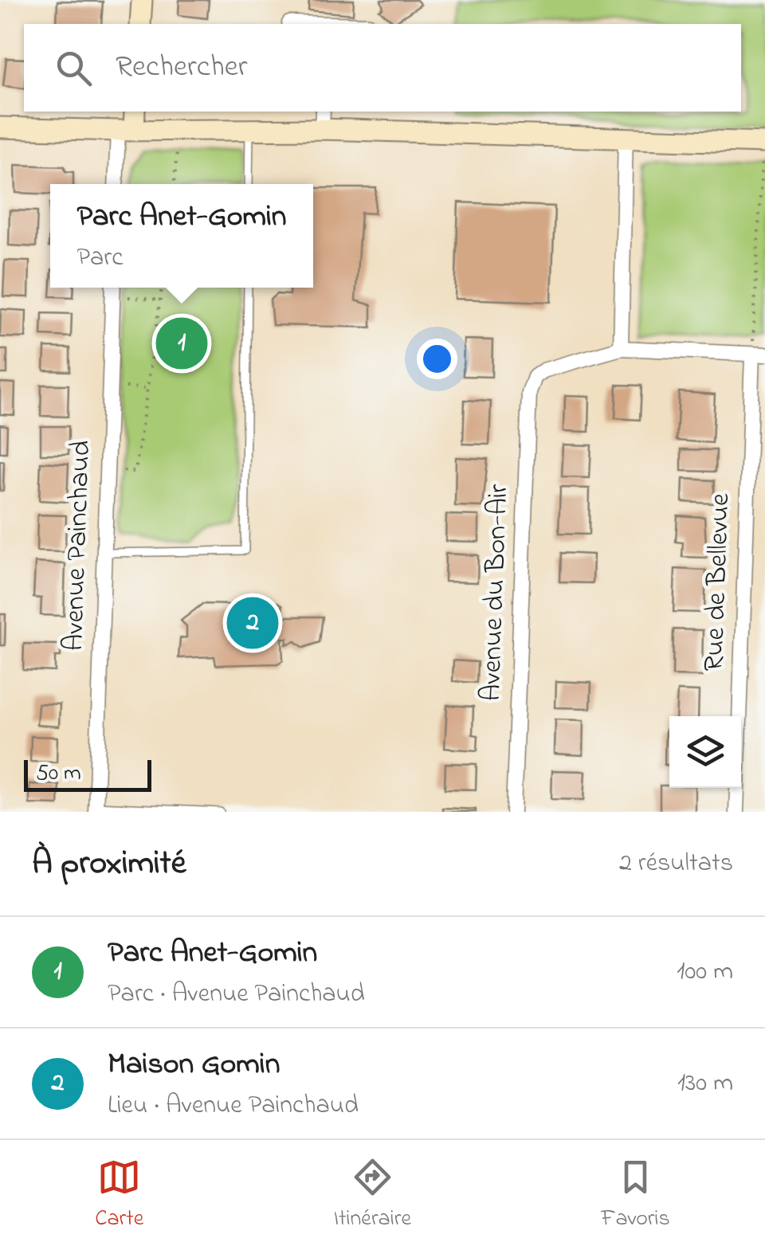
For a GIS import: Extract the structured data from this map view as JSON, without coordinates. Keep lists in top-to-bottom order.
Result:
{
  "streets": {
    "street": ["Avenue Painchaud", "Rue de Bellevue", "Avenue du Bon-Air"]
  },
  "scale_bar": "50 m",
  "page": {
    "search": "Rechercher",
    "popup": ["Parc Anet-Gomin", "Parc"],
    "pins": ["1", "2"],
    "scale": "50 m",
    "heading": ["À proximité", "2 résultats"],
    "list": [
      {
        "mark": "1",
        "name": "Parc Anet-Gomin",
        "note": "Parc · Avenue Painchaud",
        "value": "100 m"
      },
      {
        "mark": "2",
        "name": "Maison Gomin",
        "note": "Lieu · Avenue Painchaud",
        "value": "130 m"
      }
    ],
    "nav": ["Carte", "Itinéraire", "Favoris"]
  }
}
